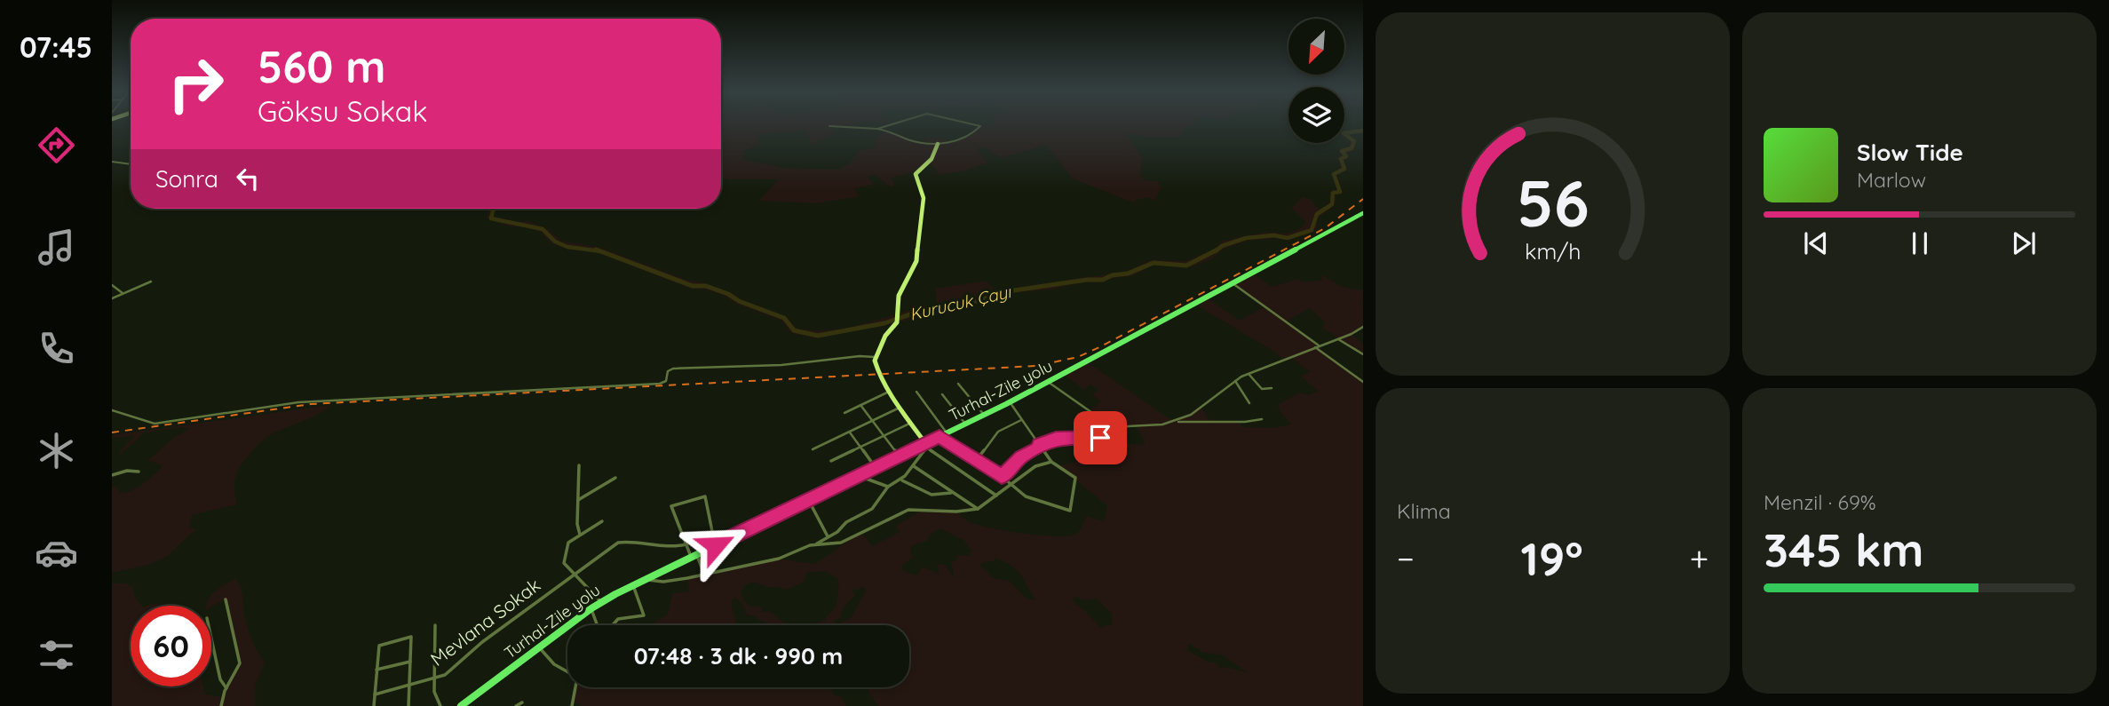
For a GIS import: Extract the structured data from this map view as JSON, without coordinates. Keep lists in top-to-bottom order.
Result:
{
  "streets": {
    "main road": ["Turhal-Zile yolu"],
    "street": ["Mevlana Sokak"]
  },
  "water": ["Kurucuk Çayı"],
  "north": "bottom left",
  "page": {
    "tabs": "07:45",
    "turn": ["560 m", "Göksu Sokak"],
    "song": ["Slow Tide", "Marlow"],
    "then": "Sonra",
    "tile": [
      "Klima",
      ["Menzil · 69%", "345 km"]
    ],
    "heat": ["−", "19°", "+"],
    "limit": "60",
    "trip": "07:48 · 3 dk · 990 m",
    "gauge": ["56", "km/h"]
  }
}
